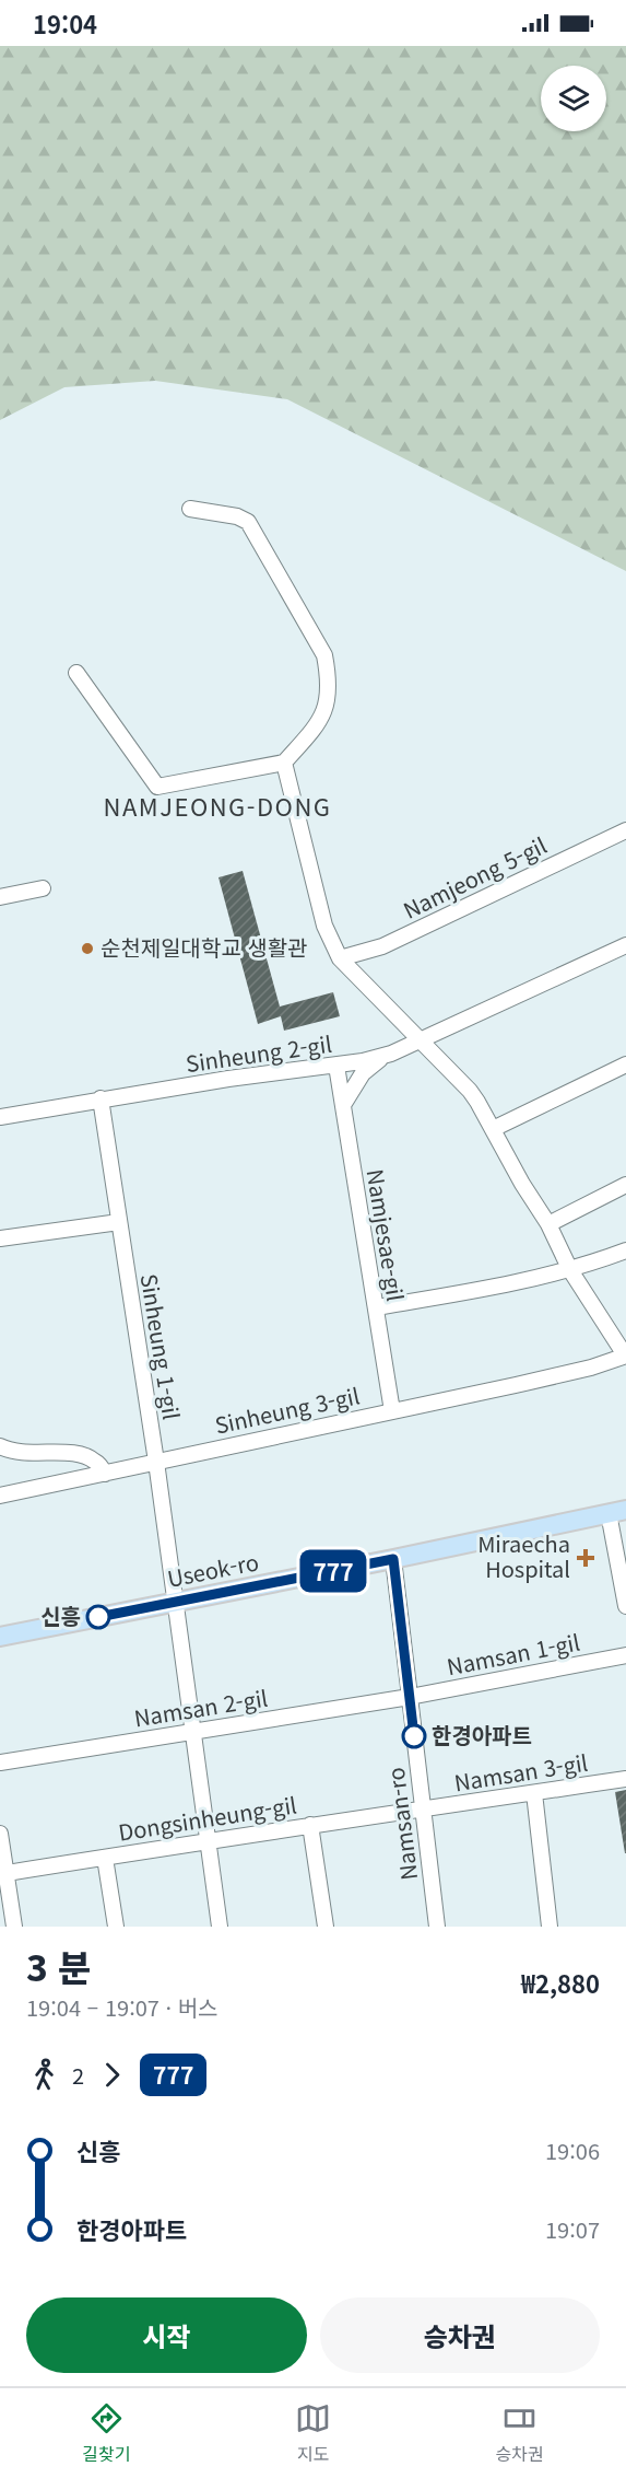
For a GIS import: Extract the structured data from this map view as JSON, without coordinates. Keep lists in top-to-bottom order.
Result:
{
  "streets": {
    "main road": ["Useok-ro"],
    "street": [
      "Namjeong 5-gil",
      "Sinheung 2-gil",
      "Namjesae-gil",
      "Sinheung 1-gil",
      "Sinheung 3-gil",
      "Namsan 1-gil",
      "Namsan 2-gil",
      "Namsan 3-gil",
      "Dongsinheung-gil",
      "Namsan-ro"
    ]
  },
  "crossings": [
    ["Sinheung 2-gil", "Namjesae-gil"],
    ["Sinheung 2-gil", "Sinheung 1-gil"],
    ["Namjesae-gil", "Sinheung 3-gil"],
    ["Sinheung 1-gil", "Sinheung 3-gil"],
    ["Sinheung 1-gil", "Useok-ro"],
    ["Sinheung 1-gil", "Namsan 2-gil"],
    ["Sinheung 1-gil", "Dongsinheung-gil"],
    ["Useok-ro", "Namsan-ro"],
    ["Namsan 1-gil", "Namsan 2-gil"],
    ["Namsan 1-gil", "Namsan-ro"],
    ["Namsan 2-gil", "Namsan-ro"],
    ["Namsan 3-gil", "Dongsinheung-gil"],
    ["Namsan 3-gil", "Namsan-ro"],
    ["Dongsinheung-gil", "Namsan-ro"]
  ],
  "districts": ["NAMJEONG-DONG"],
  "places": {
    "other": ["순천제일대학교 생활관", "신흥", "한경아파트"],
    "health": ["Miraecha Hospital"]
  },
  "lines": ["bus line 777"],
  "page": {
    "status": "19:04",
    "on_map": "777",
    "heading": ["3 분", "19:04 – 19:07 · 버스", "₩2,880"],
    "legs": ["2", "777"],
    "list": [
      {
        "name": "신흥",
        "value": "19:06"
      },
      {
        "name": "한경아파트",
        "value": "19:07"
      }
    ],
    "buttons": ["시작", "승차권"],
    "tabs": ["길찾기", "지도", "승차권"]
  }
}
